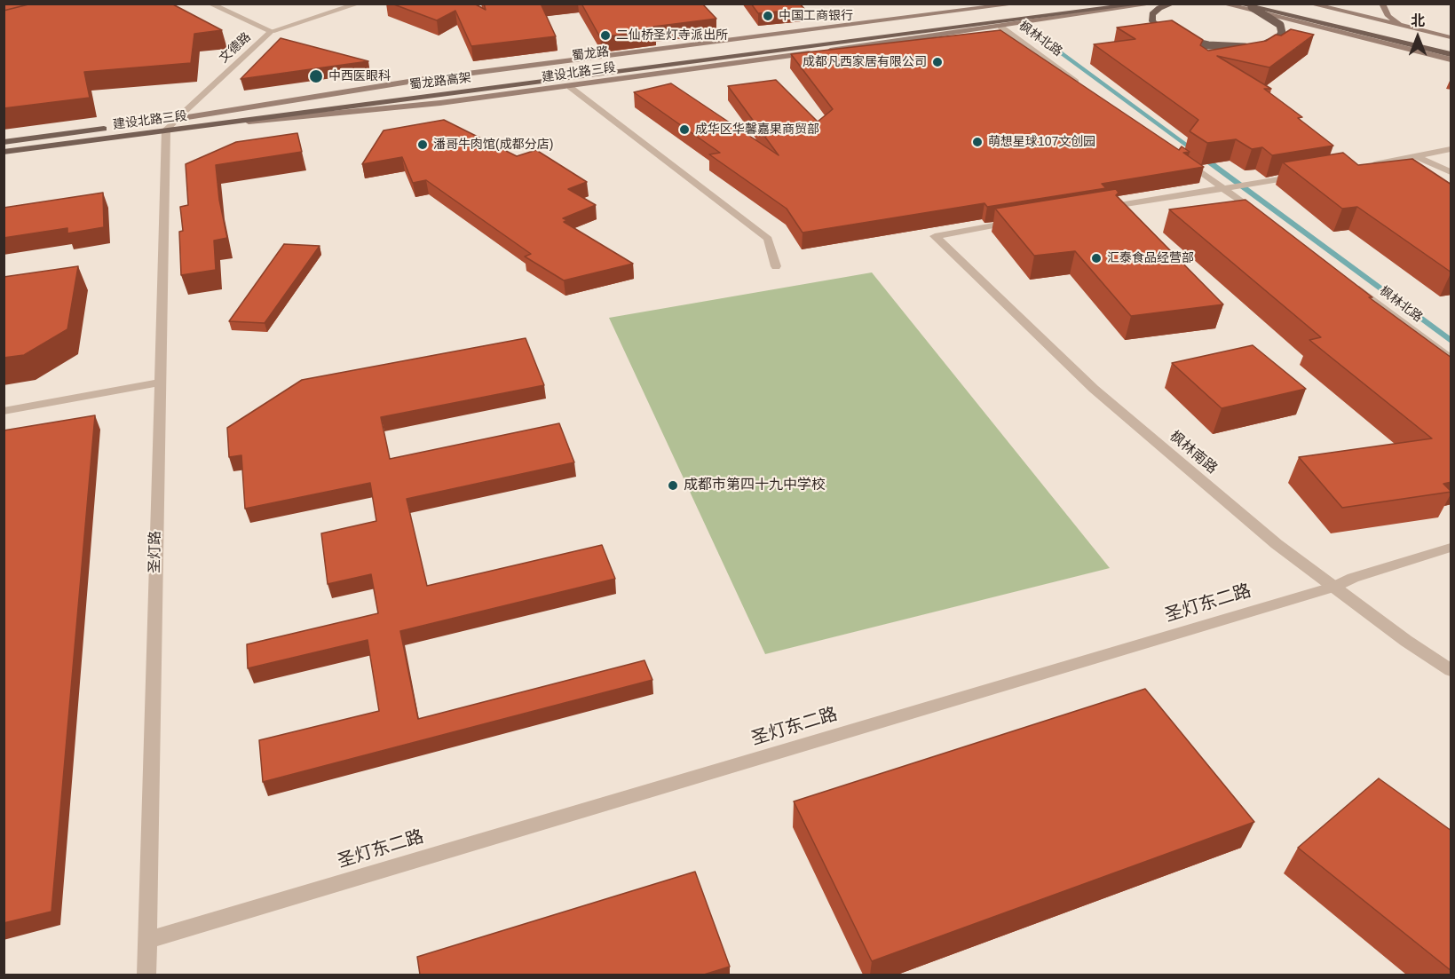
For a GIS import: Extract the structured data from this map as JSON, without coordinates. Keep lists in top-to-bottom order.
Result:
{
  "streets": {
    "main road": ["蜀龙路", "建设北路三段", "蜀龙路高架"],
    "street": [
      "枫林北路",
      "文德路",
      "枫林南路",
      "圣灯路",
      "圣灯东二路"
    ]
  },
  "crossings": [
    ["枫林北路", "建设北路三段"],
    ["文德路", "蜀龙路"],
    ["文德路", "建设北路三段"],
    ["文德路", "蜀龙路高架"],
    ["文德路", "圣灯路"],
    ["蜀龙路", "建设北路三段"],
    ["蜀龙路", "蜀龙路高架"],
    ["蜀龙路", "圣灯路"],
    ["建设北路三段", "蜀龙路高架"],
    ["建设北路三段", "圣灯路"],
    ["蜀龙路高架", "圣灯路"],
    ["枫林南路", "圣灯东二路"],
    ["圣灯路", "圣灯东二路"]
  ],
  "places": [
    "中国工商银行",
    "二仙桥圣灯寺派出所",
    "成都凡西家居有限公司",
    "中西医眼科",
    "成华区华馨嘉果商贸部",
    "萌想星球107文创园",
    "潘哥牛肉馆(成都分店)",
    "汇泰食品经营部",
    "成都市第四十九中学校"
  ],
  "north": "top"
}
